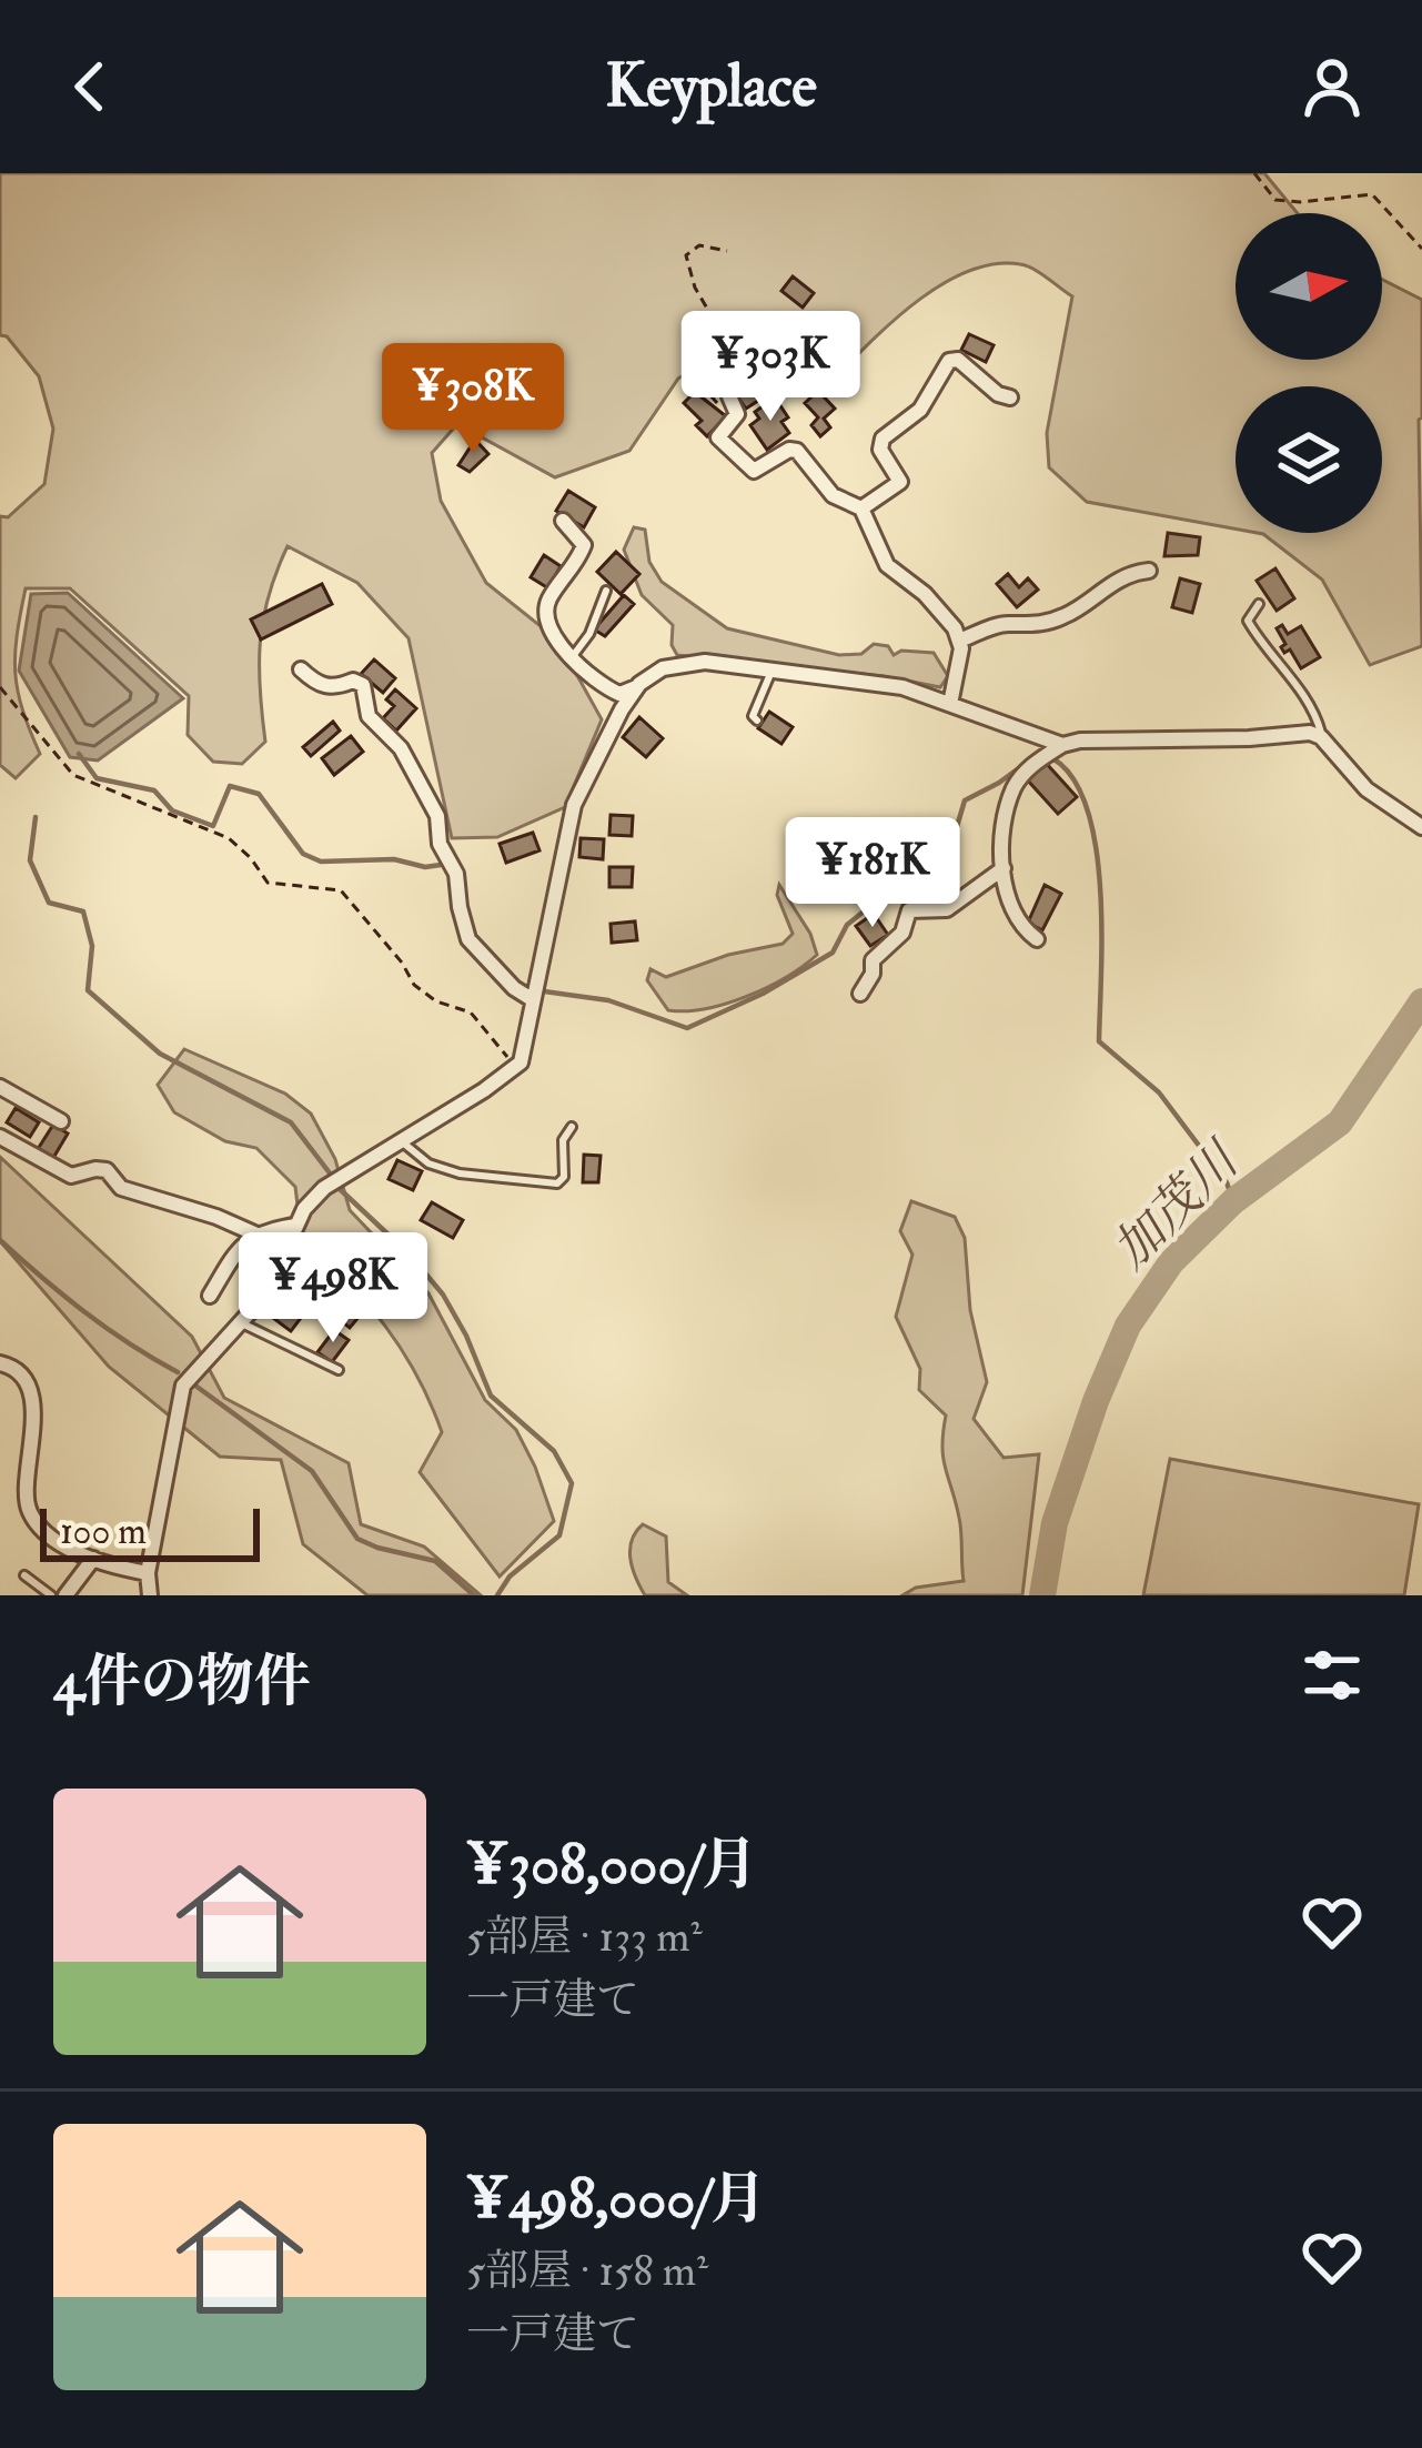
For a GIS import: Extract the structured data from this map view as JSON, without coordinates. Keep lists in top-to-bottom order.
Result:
{
  "water": ["加茂川"],
  "scale_bar": "100 m",
  "north": "right",
  "page": {
    "header": "Keyplace",
    "price": [
      "¥303K",
      "¥308K",
      "¥181K",
      "¥498K"
    ],
    "scale": "100 m",
    "heading": "4件の物件",
    "list": [
      {
        "name": "¥308,000/月",
        "note": "5部屋 · 133 m² · 一戸建て"
      },
      {
        "name": "¥498,000/月",
        "note": "5部屋 · 158 m² · 一戸建て"
      }
    ]
  }
}
